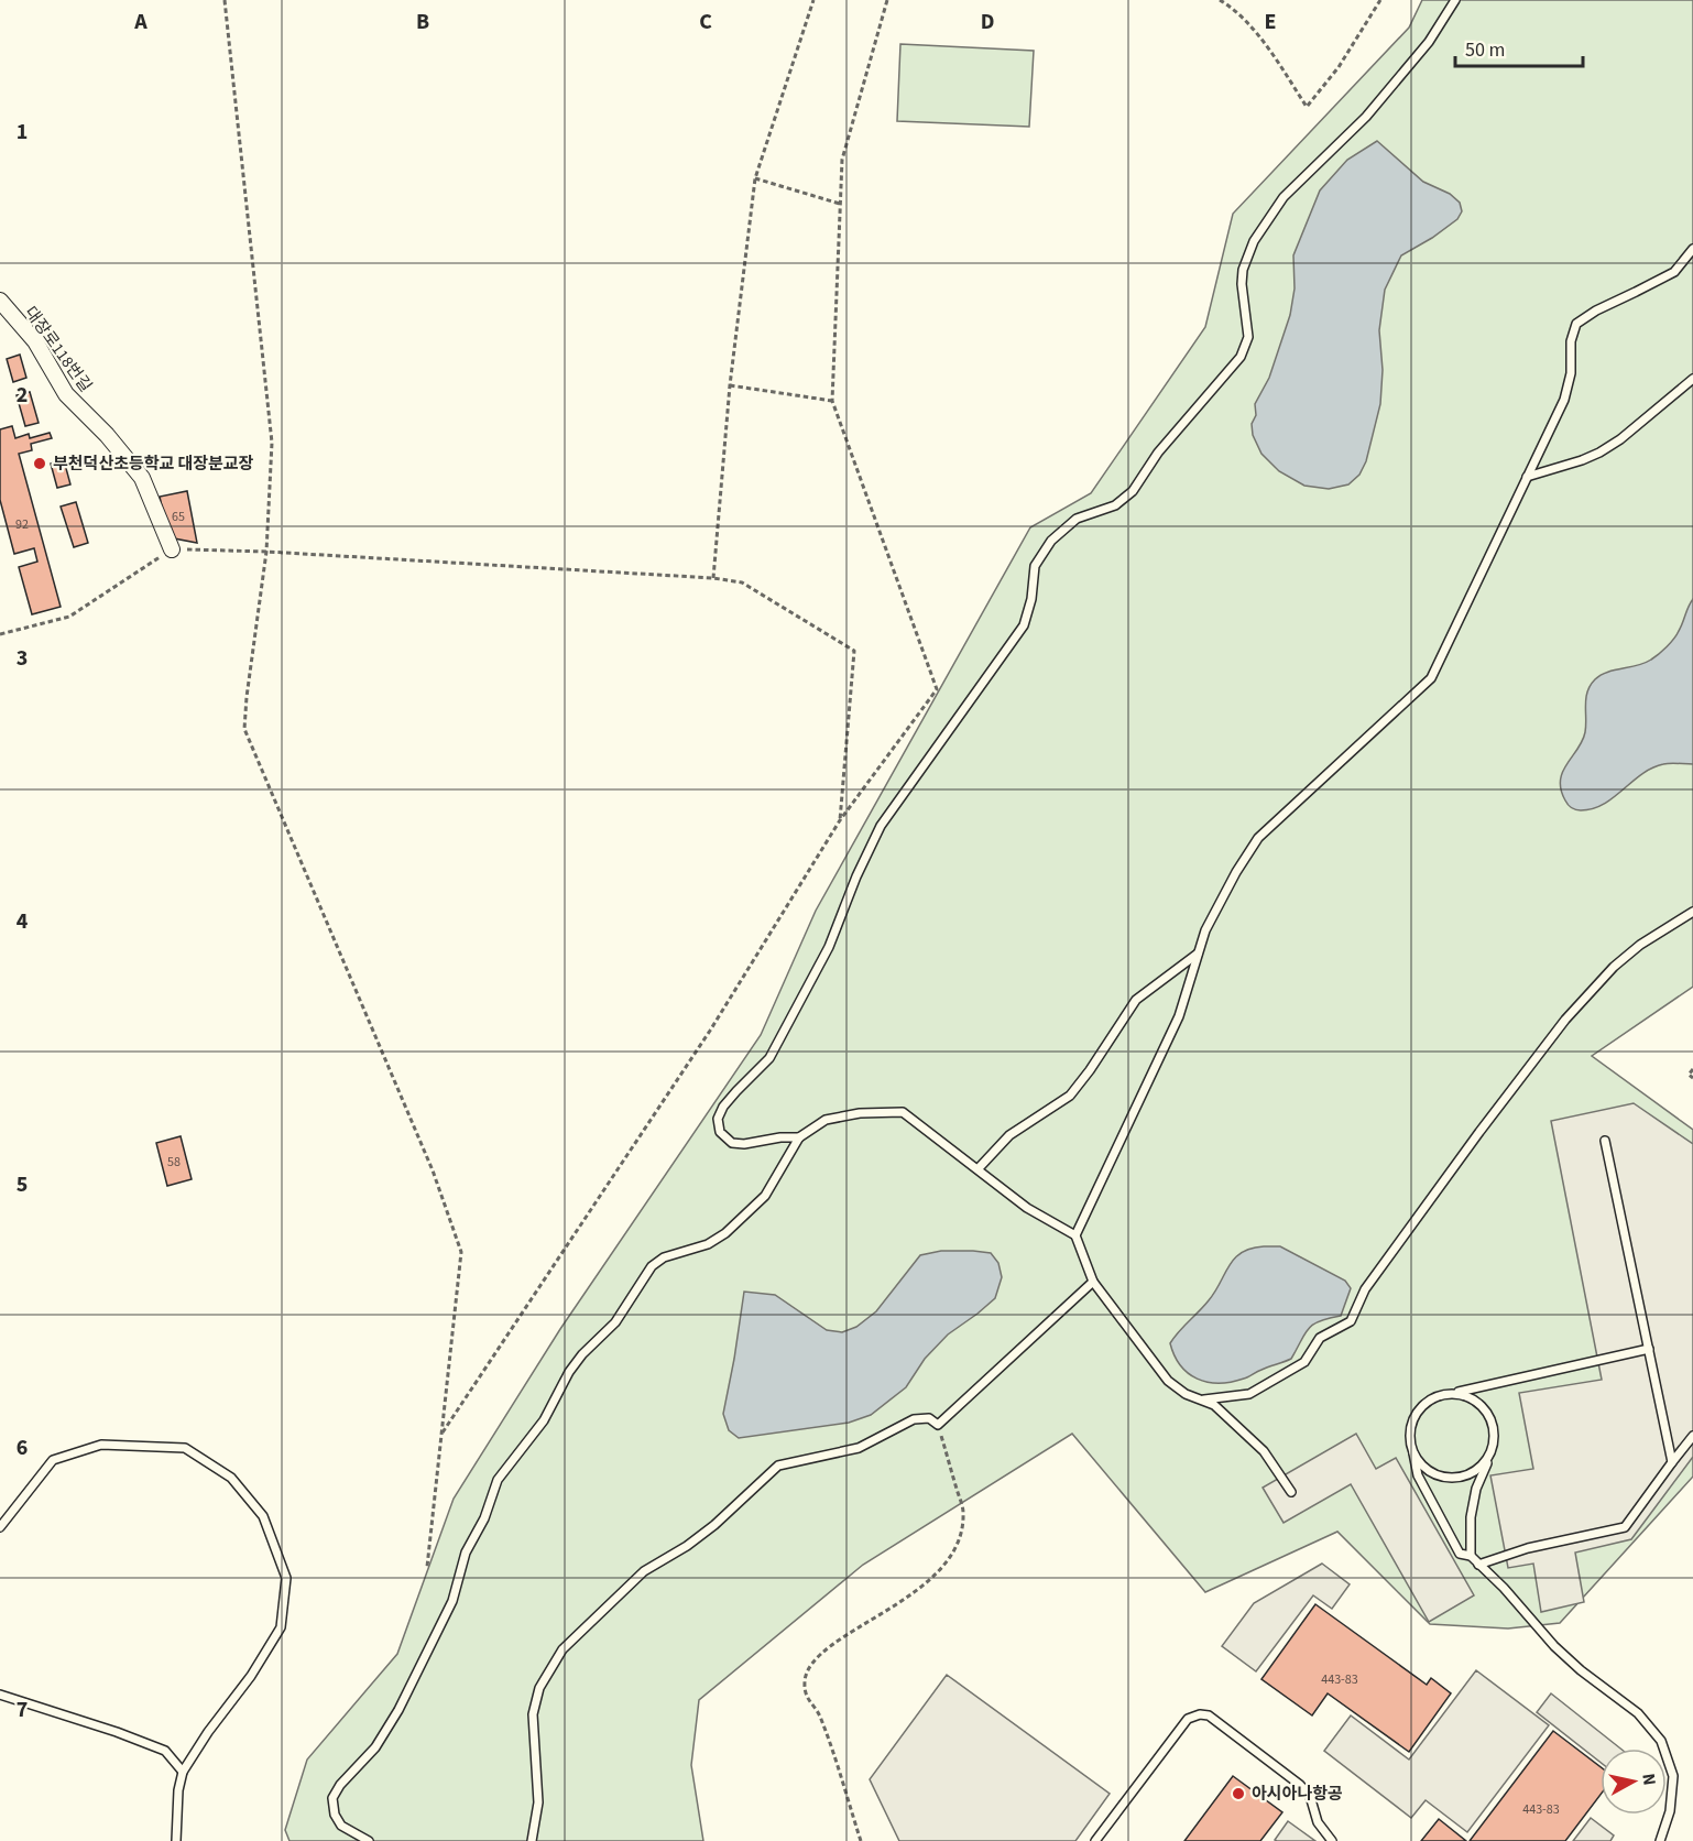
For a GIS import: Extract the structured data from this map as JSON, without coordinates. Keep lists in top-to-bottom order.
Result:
{
  "streets": {
    "street": ["대장로118번길"]
  },
  "places": ["부천덕산초등학교 대장분교장", "아시아나항공"],
  "house_numbers": [
    "65",
    "92",
    "58",
    "443-83",
    "443-83"
  ],
  "scale_bar": "50 m",
  "north": "right",
  "grid": {
    "columns": [
      "A",
      "B",
      "C",
      "D",
      "E"
    ],
    "rows": [
      "1",
      "2",
      "3",
      "4",
      "5",
      "6",
      "7"
    ]
  }
}
